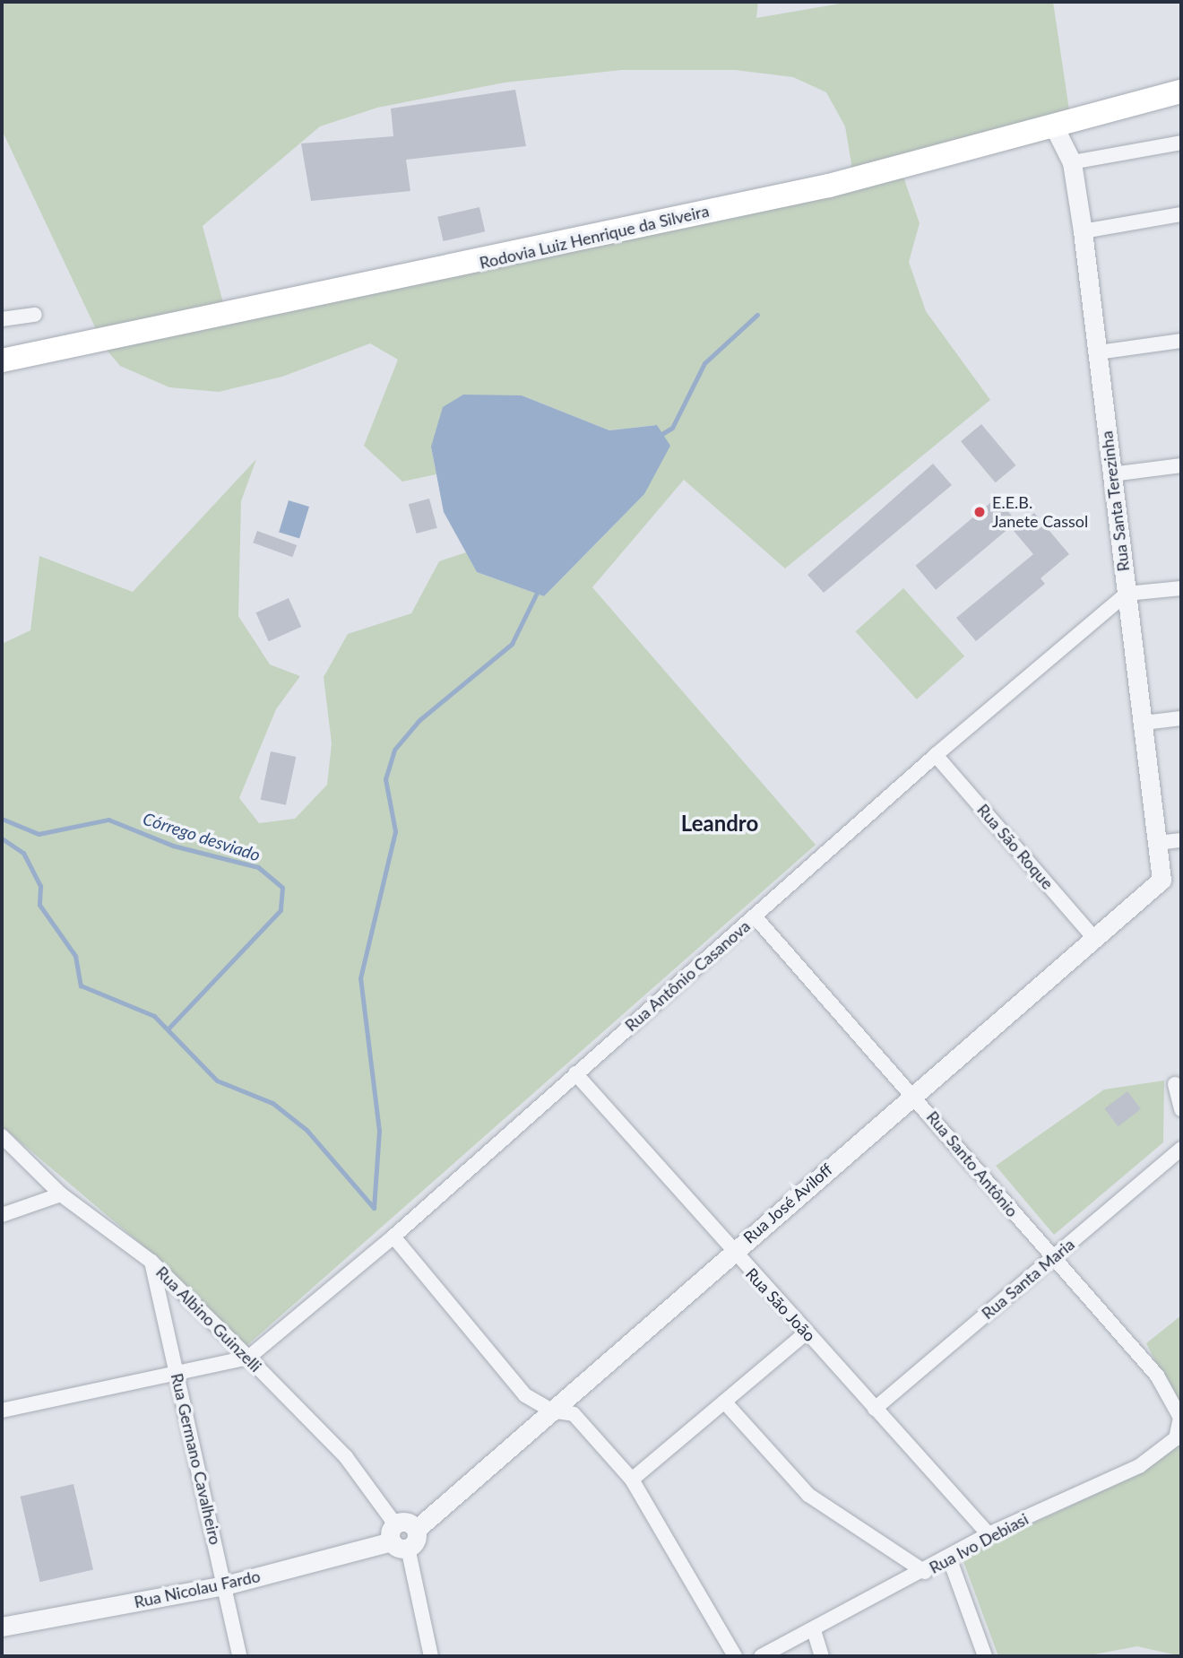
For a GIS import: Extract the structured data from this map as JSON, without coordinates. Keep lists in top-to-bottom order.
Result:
{
  "streets": {
    "main road": ["Rodovia Luiz Henrique da Silveira"],
    "street": [
      "Rua Santa Terezinha",
      "Rua São Roque",
      "Rua Antônio Casanova",
      "Rua Santo Antônio",
      "Rua José Aviloff",
      "Rua Santa Maria",
      "Rua São João",
      "Rua Albino Guinzelli",
      "Rua Germano Cavalheiro",
      "Rua Ivo Debiasi",
      "Rua Nicolau Fardo"
    ]
  },
  "crossings": [
    ["Rodovia Luiz Henrique da Silveira", "Rua Santa Terezinha"],
    ["Rua Santa Terezinha", "Rua Antônio Casanova"],
    ["Rua Santa Terezinha", "Rua José Aviloff"],
    ["Rua São Roque", "Rua Antônio Casanova"],
    ["Rua São Roque", "Rua José Aviloff"],
    ["Rua Antônio Casanova", "Rua Santo Antônio"],
    ["Rua Antônio Casanova", "Rua São João"],
    ["Rua Antônio Casanova", "Rua Albino Guinzelli"],
    ["Rua Santo Antônio", "Rua José Aviloff"],
    ["Rua Santo Antônio", "Rua Santa Maria"],
    ["Rua Santo Antônio", "Rua Ivo Debiasi"],
    ["Rua José Aviloff", "Rua São João"],
    ["Rua José Aviloff", "Rua Albino Guinzelli"],
    ["Rua José Aviloff", "Rua Nicolau Fardo"],
    ["Rua Santa Maria", "Rua São João"],
    ["Rua São João", "Rua Ivo Debiasi"],
    ["Rua Albino Guinzelli", "Rua Germano Cavalheiro"],
    ["Rua Albino Guinzelli", "Rua Nicolau Fardo"],
    ["Rua Germano Cavalheiro", "Rua Nicolau Fardo"]
  ],
  "districts": ["Leandro"],
  "water": ["Córrego desviado"],
  "places": ["E.E.B. Janete Cassol"]
}
